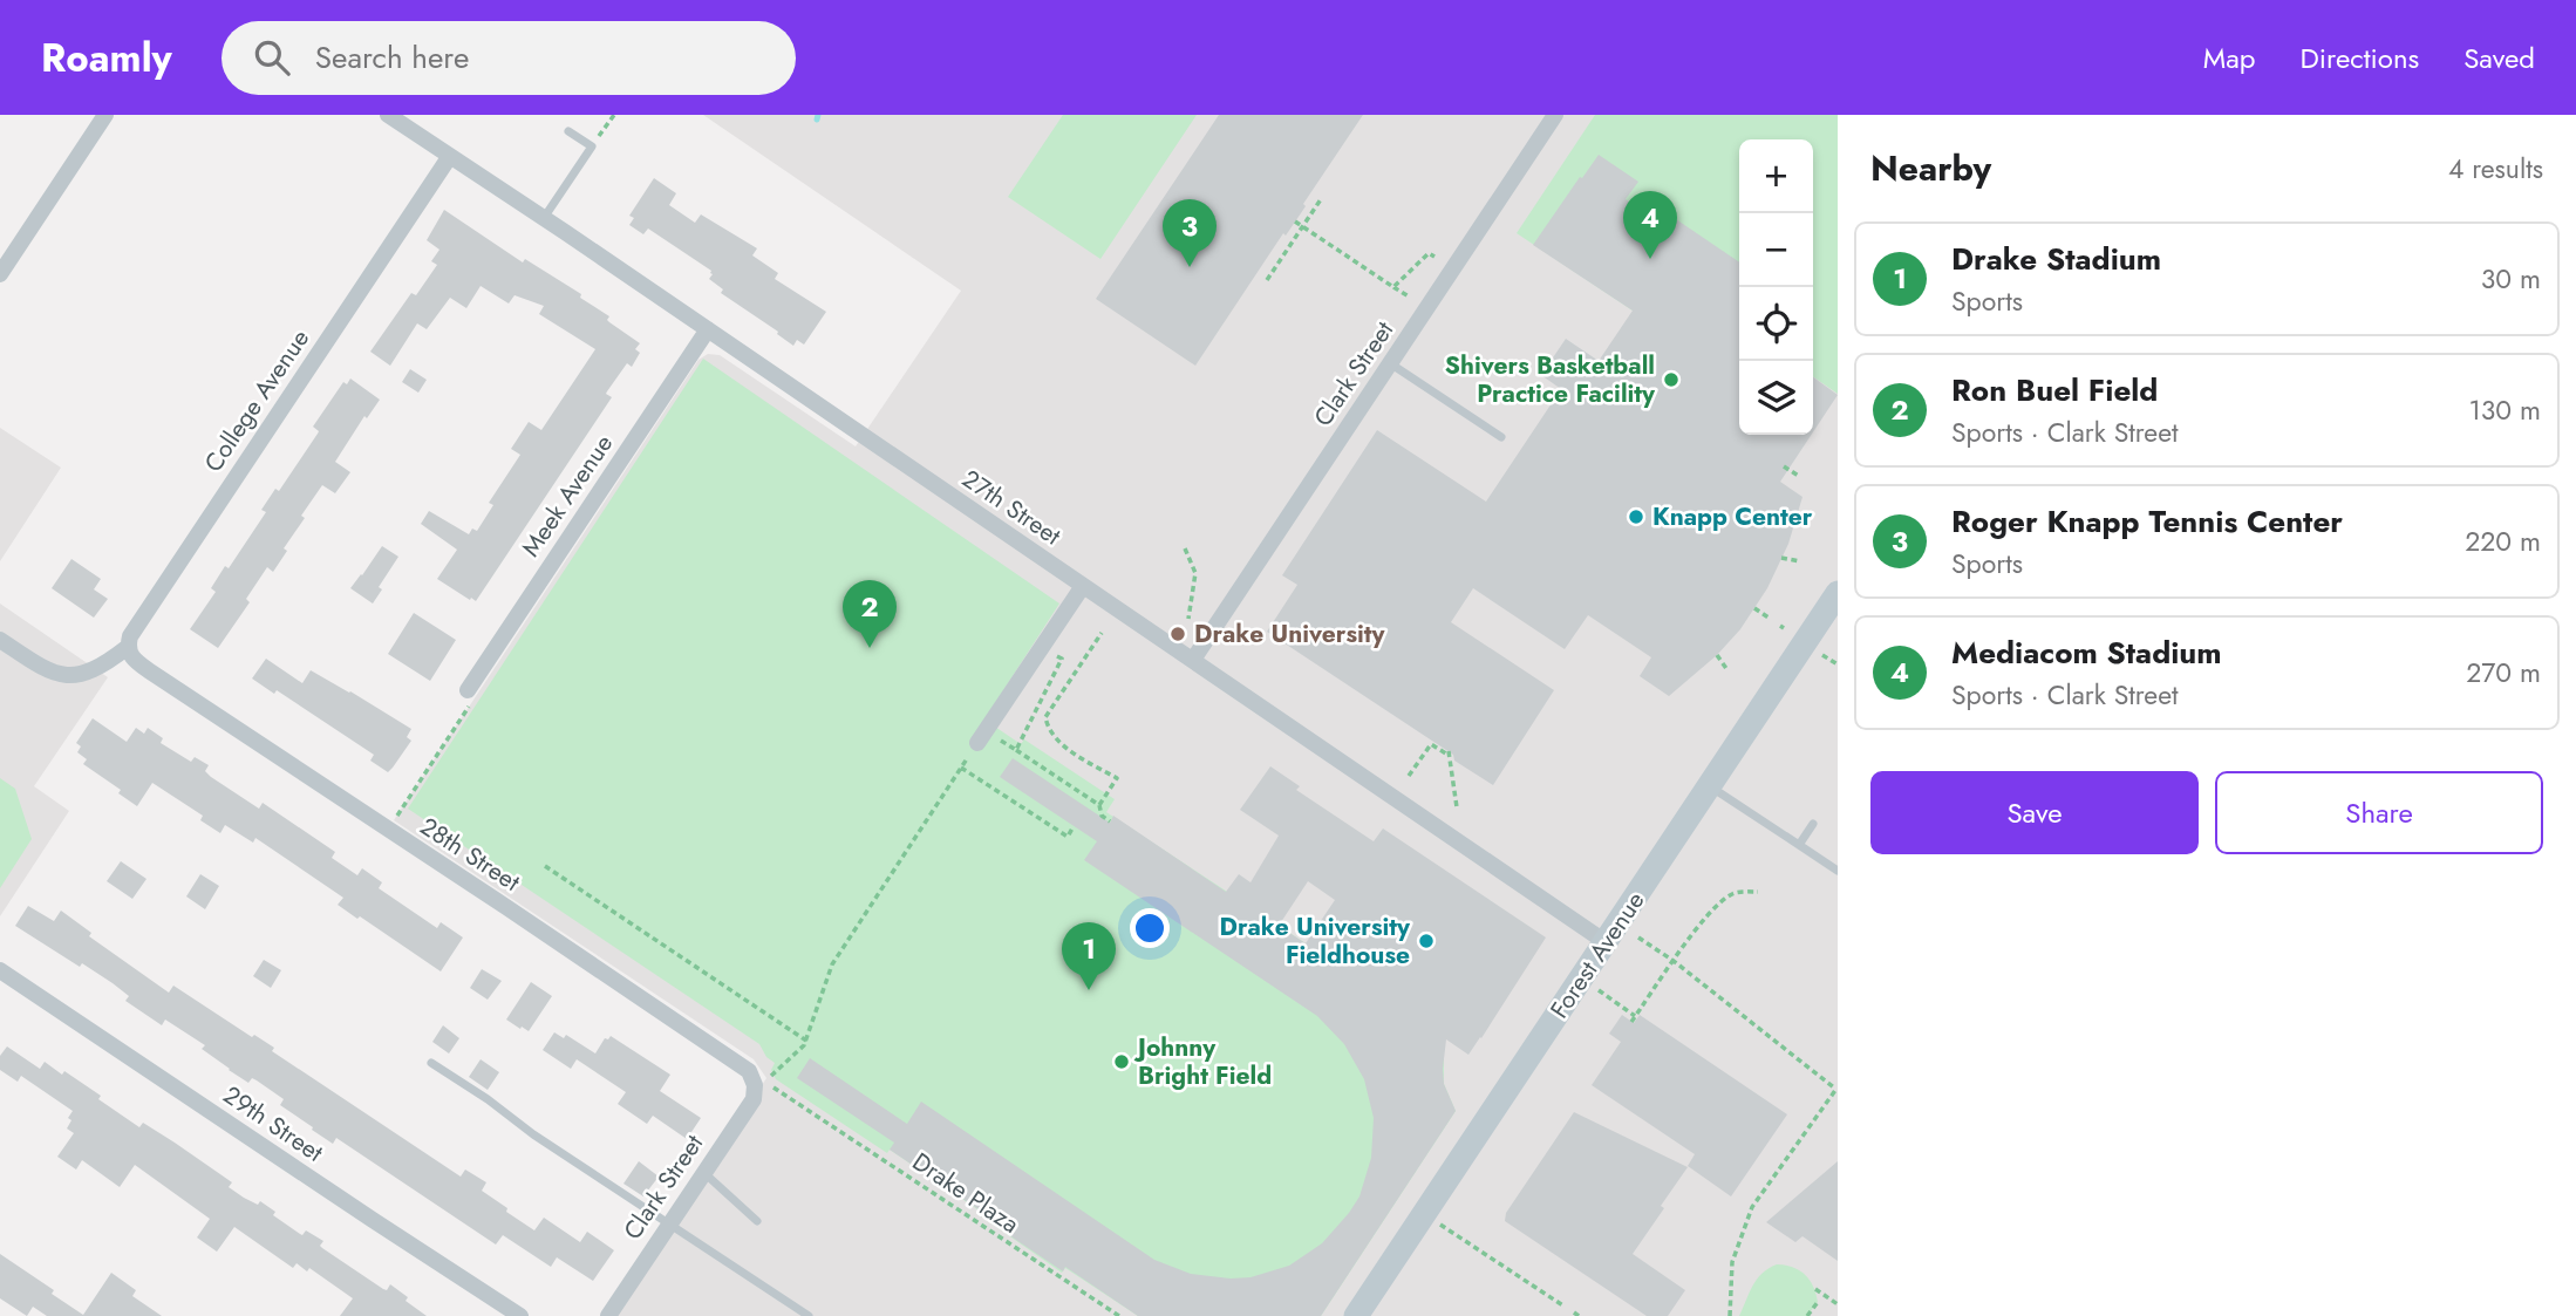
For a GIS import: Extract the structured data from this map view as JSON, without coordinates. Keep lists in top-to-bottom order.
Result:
{
  "streets": {
    "main road": ["Forest Avenue"],
    "street": [
      "Clark Street",
      "College Avenue",
      "Meek Avenue",
      "27th Street",
      "28th Street",
      "29th Street"
    ],
    "path": ["Drake Plaza"]
  },
  "crossings": [
    ["Clark Street", "27th Street"],
    ["Clark Street", "28th Street"],
    ["College Avenue", "27th Street"],
    ["College Avenue", "28th Street"],
    ["Meek Avenue", "27th Street"],
    ["27th Street", "Forest Avenue"]
  ],
  "places": [
    "Shivers Basketball Practice Facility",
    "Knapp Center",
    "Drake University",
    "Drake University Fieldhouse",
    "Johnny Bright Field"
  ],
  "page": {
    "header": "Roamly",
    "search": "Search here",
    "nav": ["Map", "Directions", "Saved"],
    "heading": ["Nearby", "4 results"],
    "map_buttons": ["+", "−"],
    "pins": [
      "4",
      "3",
      "2",
      "1"
    ],
    "list": [
      {
        "mark": "1",
        "name": "Drake Stadium",
        "note": "Sports",
        "value": "30 m"
      },
      {
        "mark": "2",
        "name": "Ron Buel Field",
        "note": "Sports · Clark Street",
        "value": "130 m"
      },
      {
        "mark": "3",
        "name": "Roger Knapp Tennis Center",
        "note": "Sports",
        "value": "220 m"
      },
      {
        "mark": "4",
        "name": "Mediacom Stadium",
        "note": "Sports · Clark Street",
        "value": "270 m"
      }
    ],
    "buttons": ["Save", "Share"]
  }
}
